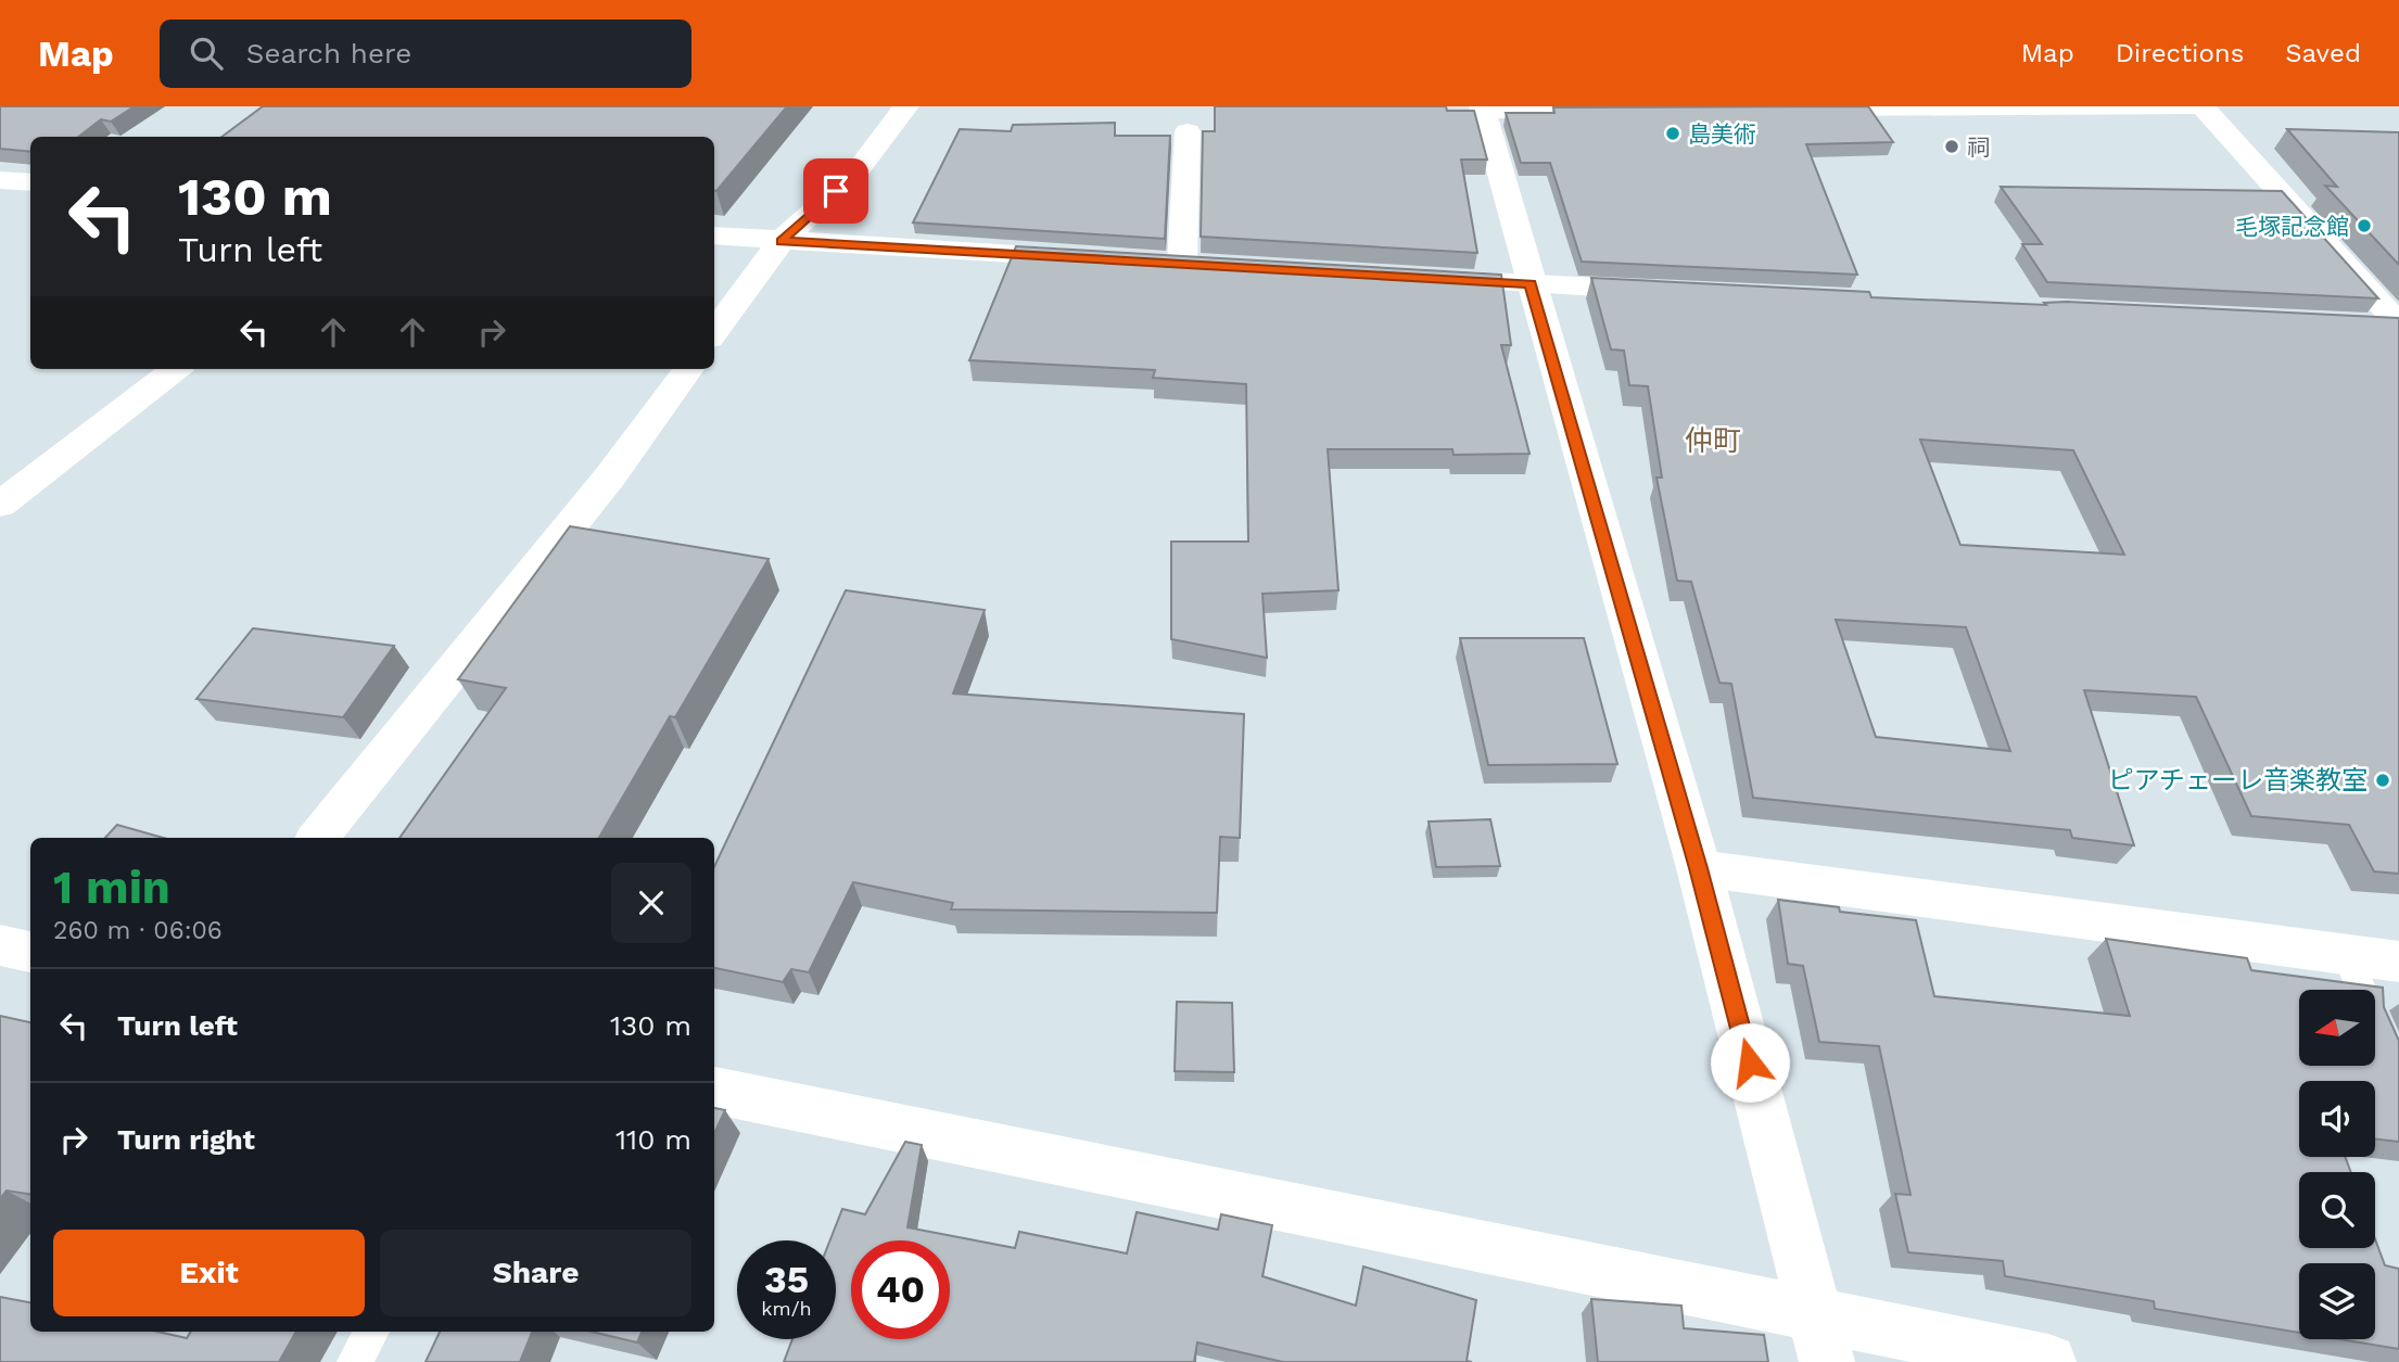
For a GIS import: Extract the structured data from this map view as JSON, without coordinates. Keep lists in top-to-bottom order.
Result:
{
  "districts": ["仲町"],
  "places": [
    "島美術",
    "祠",
    "毛塚記念館",
    "ピアチェーレ音楽教室"
  ],
  "north": "left",
  "page": {
    "header": "Map",
    "search": "Search here",
    "nav": ["Map", "Directions", "Saved"],
    "turn": ["130 m", "Turn left"],
    "heading": ["1 min", "260 m · 06:06"],
    "list": [
      {
        "name": "Turn left",
        "value": "130 m"
      },
      {
        "name": "Turn right",
        "value": "110 m"
      }
    ],
    "buttons": ["Exit", "Share"],
    "speed": "35 km/h",
    "limit": "40"
  }
}
